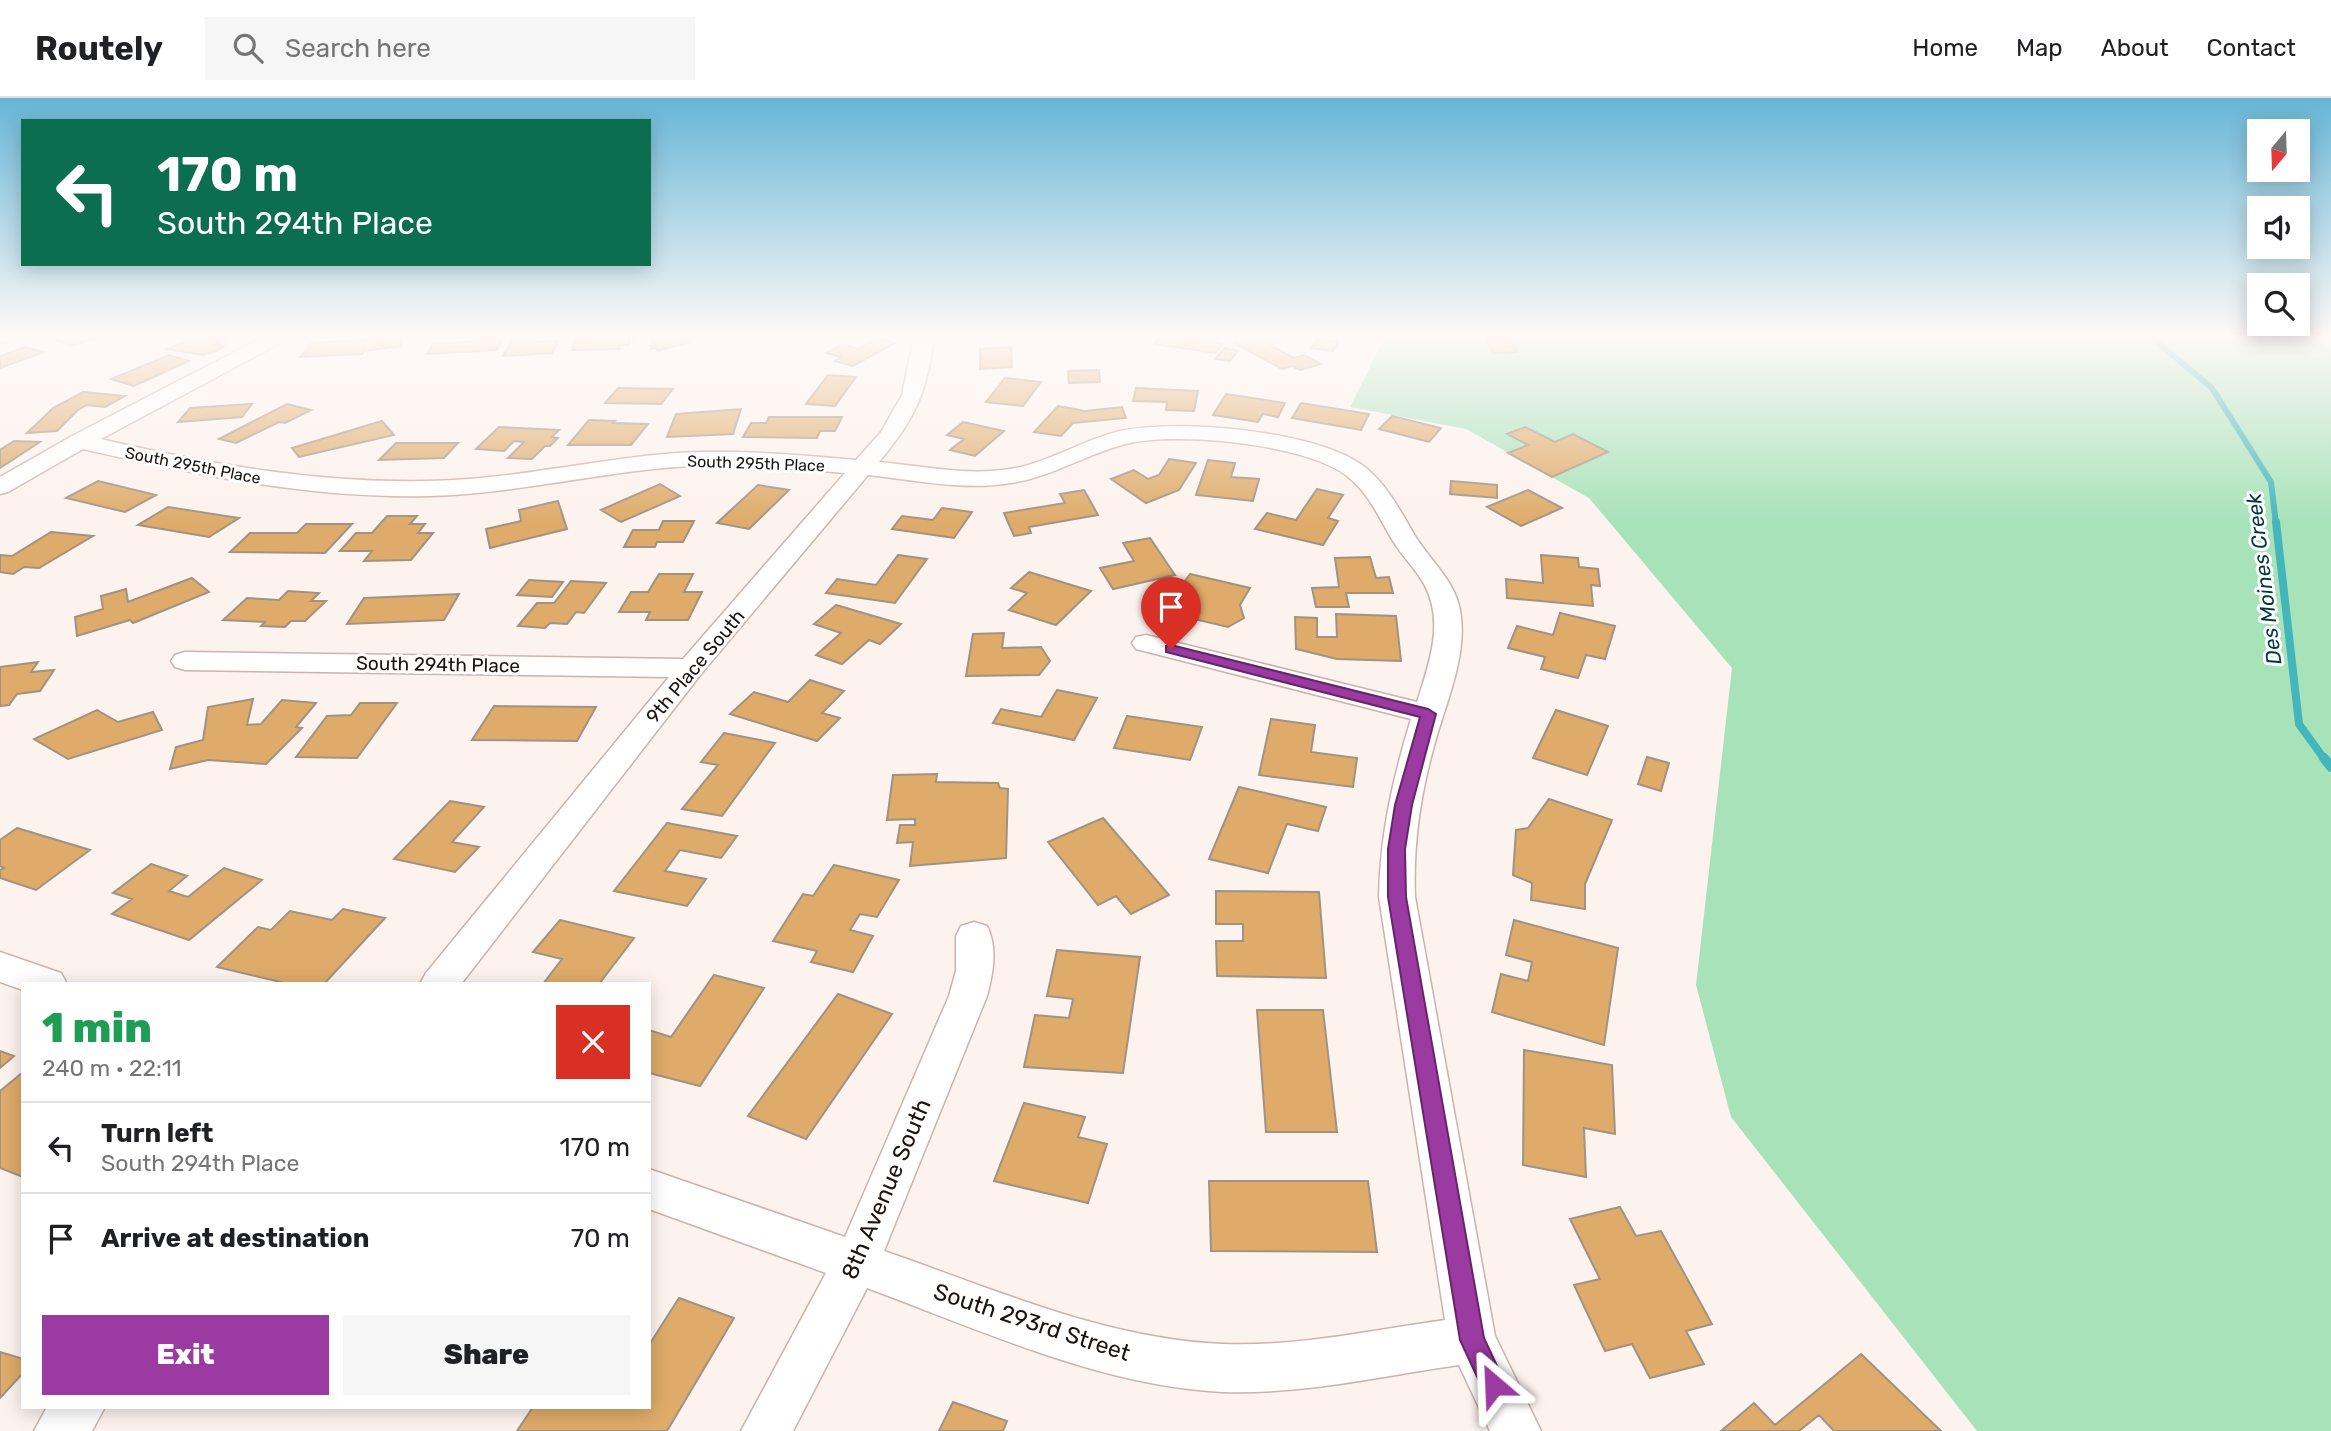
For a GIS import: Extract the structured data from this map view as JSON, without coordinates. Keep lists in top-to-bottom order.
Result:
{
  "streets": {
    "street": [
      "South 295th Place",
      "South 294th Place",
      "9th Place South",
      "8th Avenue South",
      "South 293rd Street"
    ]
  },
  "crossings": [
    ["South 295th Place", "9th Place South"],
    ["South 295th Place", "South 293rd Street"],
    ["South 294th Place", "9th Place South"],
    ["8th Avenue South", "South 293rd Street"]
  ],
  "water": ["Des Moines Creek"],
  "north": "bottom",
  "page": {
    "header": "Routely",
    "search": "Search here",
    "nav": [
      "Home",
      "Map",
      "About",
      "Contact"
    ],
    "turn": ["170 m", "South 294th Place"],
    "heading": ["1 min", "240 m · 22:11"],
    "list": [
      {
        "name": "Turn left",
        "note": "South 294th Place",
        "value": "170 m"
      },
      {
        "name": "Arrive at destination",
        "value": "70 m"
      }
    ],
    "buttons": ["Exit", "Share"]
  }
}
